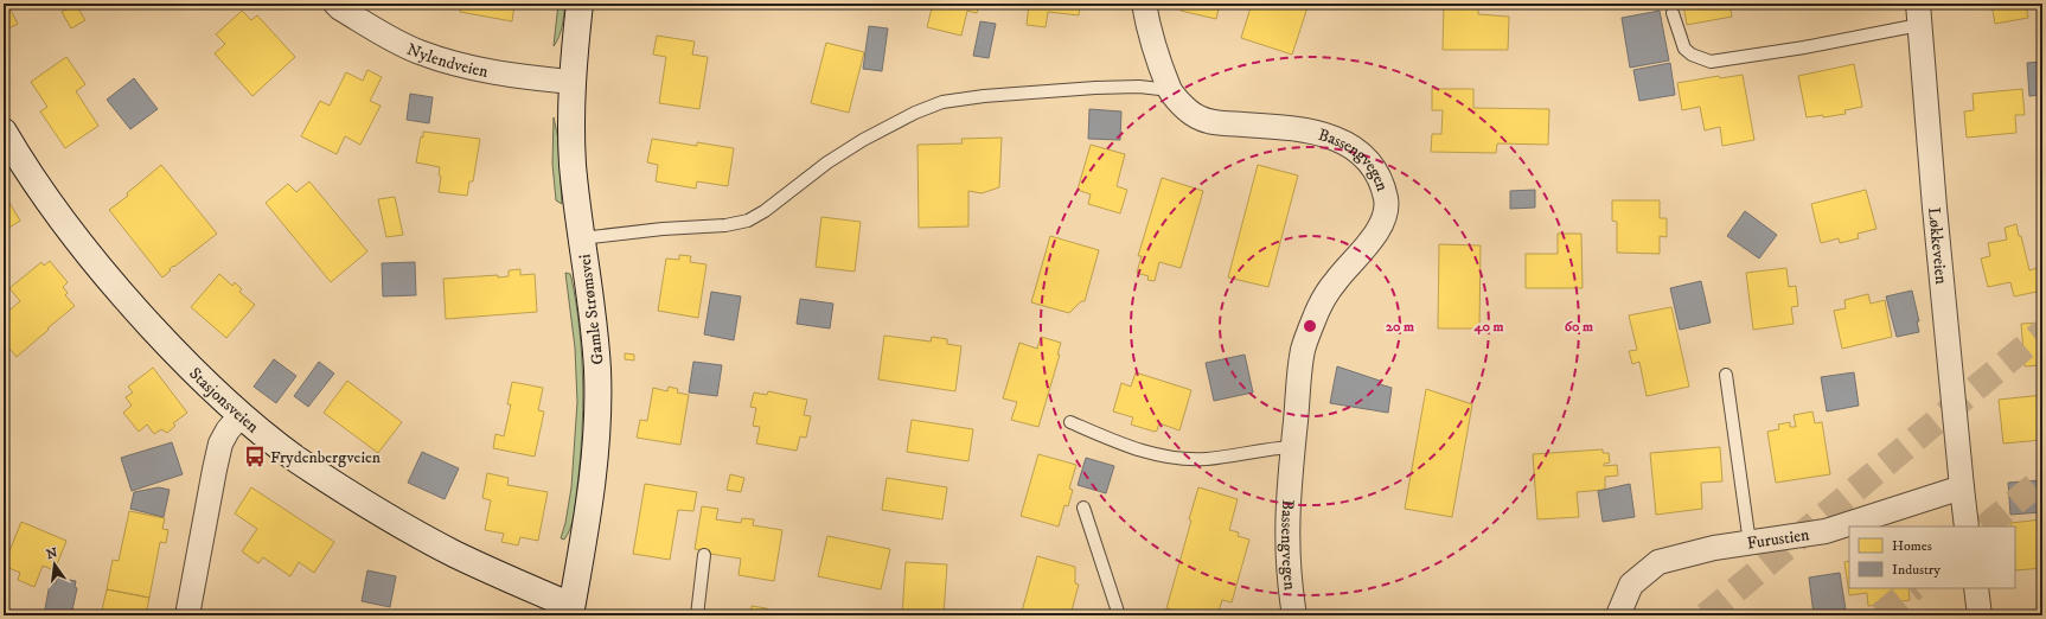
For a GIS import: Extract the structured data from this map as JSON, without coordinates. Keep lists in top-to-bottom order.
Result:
{
  "streets": {
    "main road": ["Gamle Strømsvei", "Stasjonsveien"],
    "street": [
      "Nylendveien",
      "Bassengvegen",
      "Løkkeveien",
      "Furustien"
    ]
  },
  "crossings": [
    ["Nylendveien", "Gamle Strømsvei"],
    ["Løkkeveien", "Furustien"],
    ["Gamle Strømsvei", "Stasjonsveien"]
  ],
  "places": {
    "bus stop": ["Frydenbergveien"]
  },
  "legend": ["Homes", "Industry"],
  "north": "top",
  "rings": ["20 m", "40 m", "60 m"]
}
